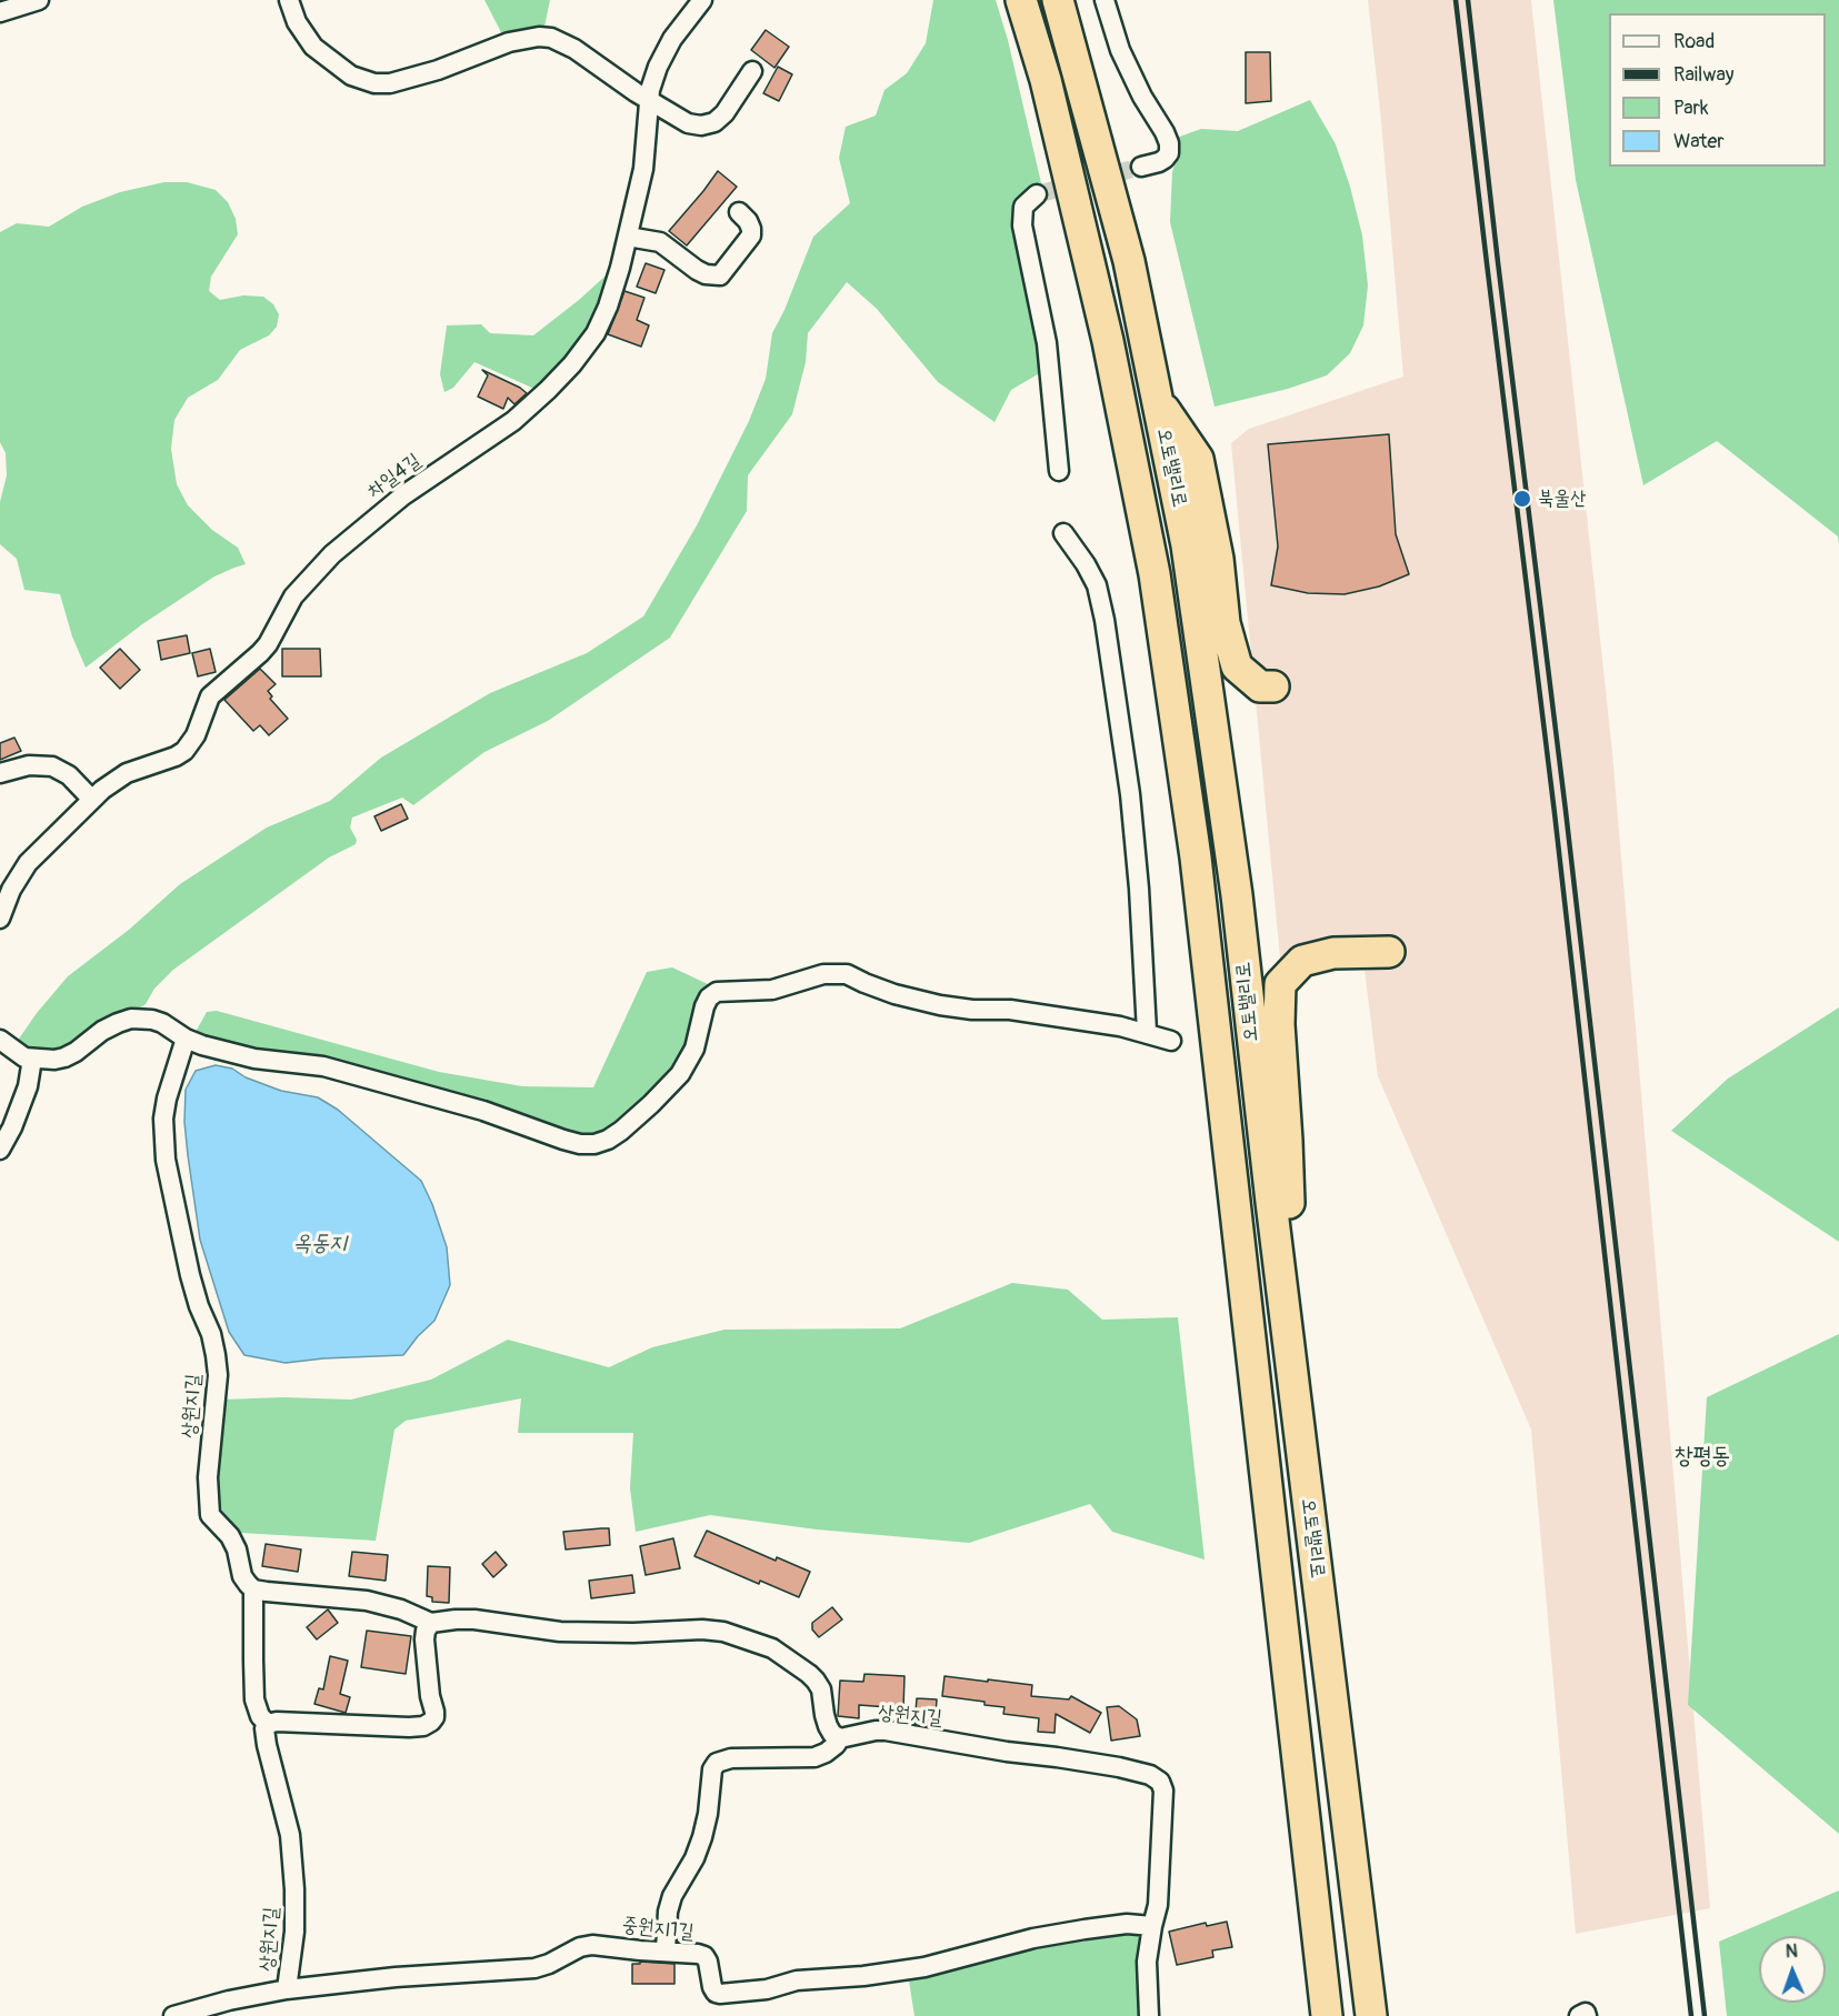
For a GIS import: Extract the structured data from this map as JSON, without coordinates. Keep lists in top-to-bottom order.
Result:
{
  "streets": {
    "highway": ["오토밸리로"],
    "street": ["차일4길", "상원지길", "중원지1길"]
  },
  "crossings": [
    ["상원지길", "중원지1길"]
  ],
  "districts": ["창평동"],
  "water": ["옥동지"],
  "places": ["북울산"],
  "legend": [
    "Road",
    "Railway",
    "Park",
    "Water"
  ],
  "north": "top"
}
